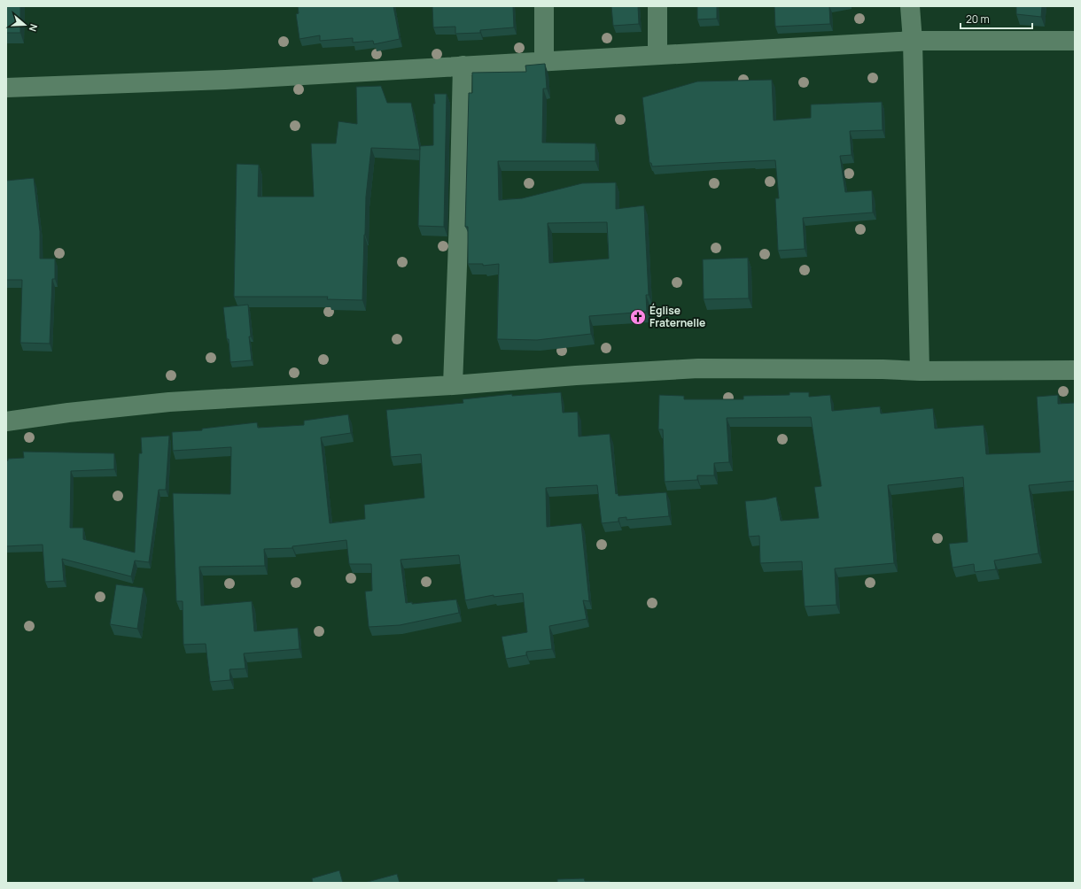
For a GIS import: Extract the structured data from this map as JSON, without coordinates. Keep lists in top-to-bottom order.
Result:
{
  "places": {
    "church": ["Église Fraternelle"]
  },
  "scale_bar": "20 m",
  "north": "right"
}
